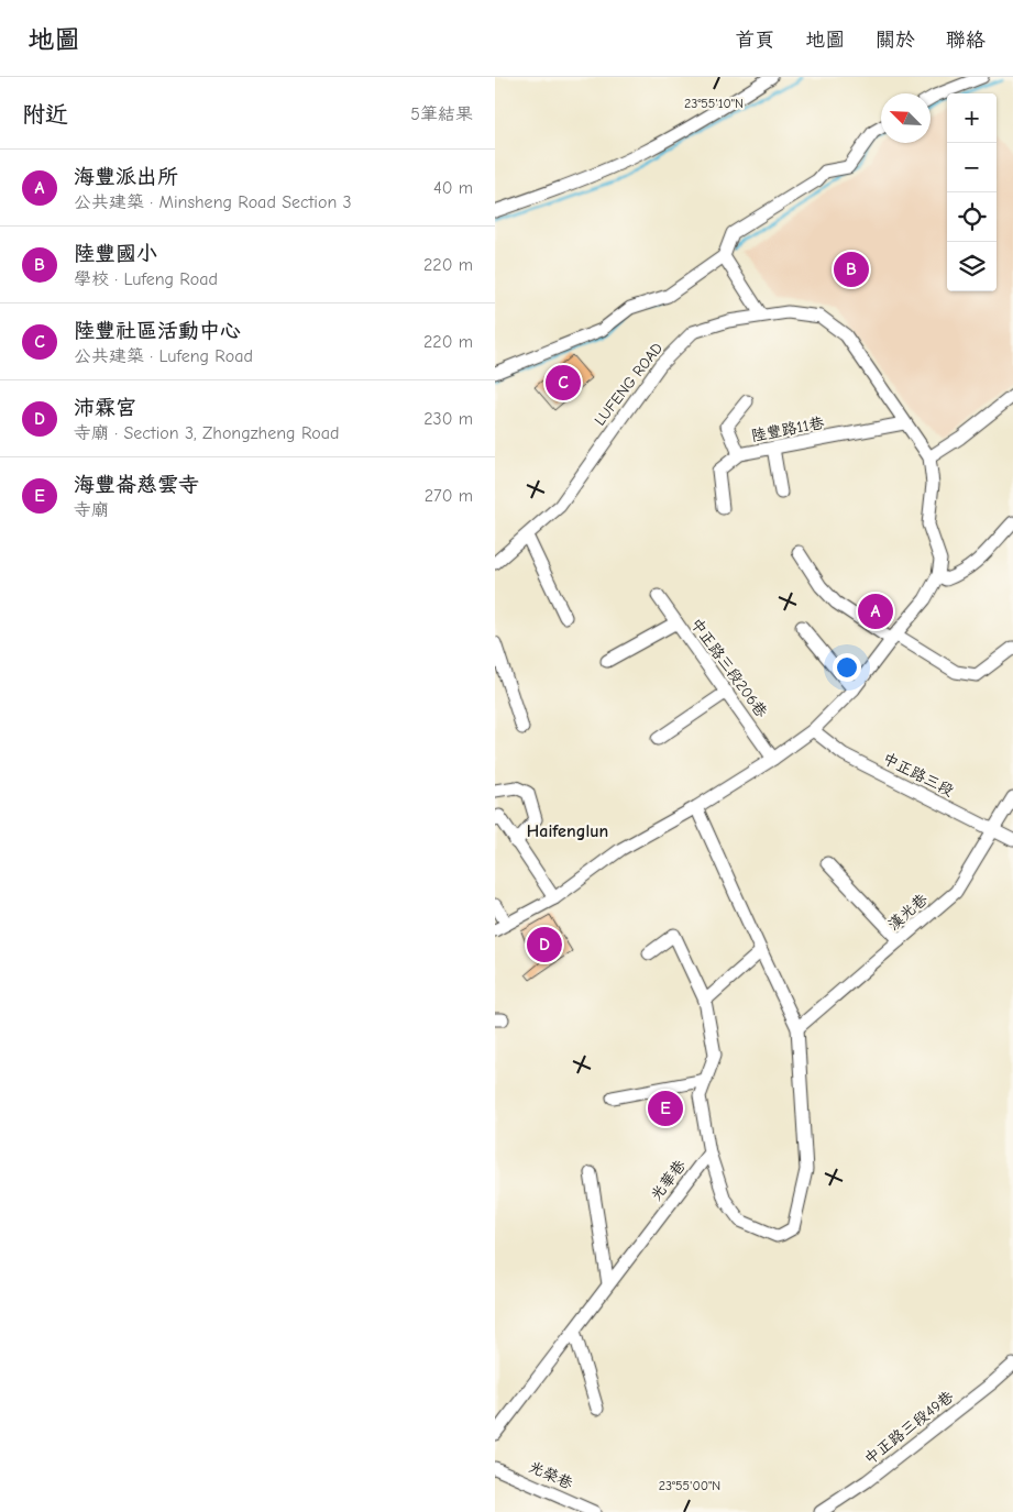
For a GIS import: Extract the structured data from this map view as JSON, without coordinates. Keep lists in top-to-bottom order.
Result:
{
  "streets": {
    "street": [
      "LUFENG ROAD",
      "陸豐路11巷",
      "中正路三段206巷",
      "中正路三段",
      "漢光巷",
      "光華巷",
      "中正路三段49巷",
      "光榮巷"
    ]
  },
  "crossings": [
    ["LUFENG ROAD", "陸豐路11巷"],
    ["中正路三段", "漢光巷"]
  ],
  "districts": ["Haifenglun"],
  "north": "top left",
  "page": {
    "header": "地圖",
    "nav": [
      "首頁",
      "地圖",
      "關於",
      "聯絡"
    ],
    "heading": ["附近", "5筆結果"],
    "map_buttons": ["+", "−"],
    "list": [
      {
        "mark": "A",
        "name": "海豐派出所",
        "note": "公共建築 · Minsheng Road Section 3",
        "value": "40 m"
      },
      {
        "mark": "B",
        "name": "陸豐國小",
        "note": "學校 · Lufeng Road",
        "value": "220 m"
      },
      {
        "mark": "C",
        "name": "陸豐社區活動中心",
        "note": "公共建築 · Lufeng Road",
        "value": "220 m"
      },
      {
        "mark": "D",
        "name": "沛霖宮",
        "note": "寺廟 · Section 3, Zhongzheng Road",
        "value": "230 m"
      },
      {
        "mark": "E",
        "name": "海豐崙慈雲寺",
        "note": "寺廟",
        "value": "270 m"
      }
    ],
    "pins": [
      "B",
      "C",
      "A",
      "D",
      "E"
    ]
  },
  "coordinates": ["23°55'10\"N", "23°55'00\"N"]
}
